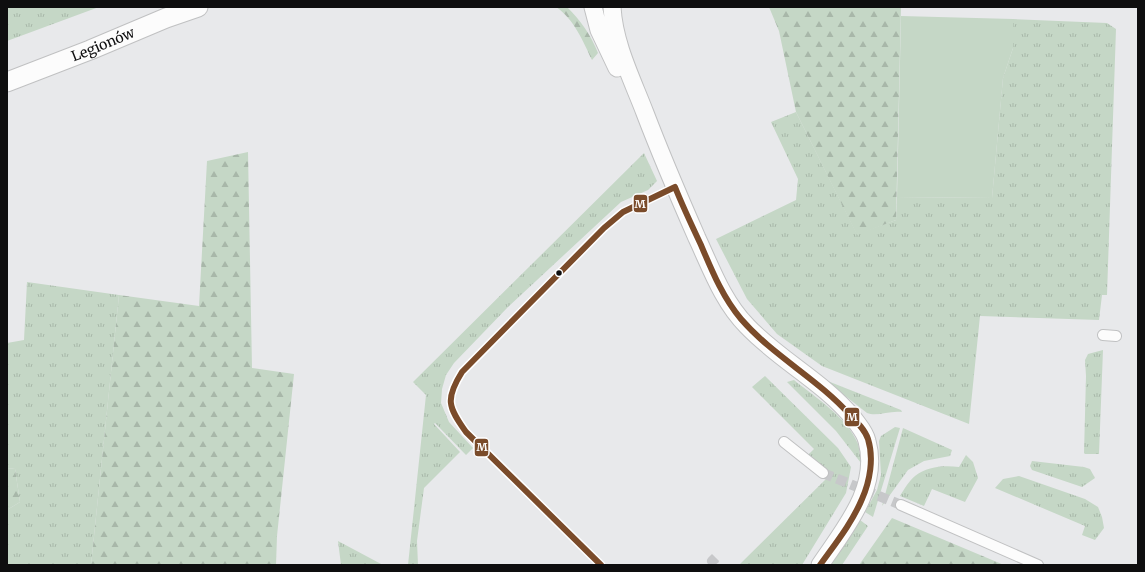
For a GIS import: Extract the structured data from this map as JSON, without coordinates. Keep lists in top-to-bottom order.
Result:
{
  "streets": {
    "main road": ["Legionów"]
  },
  "lines": ["transit line M"]
}
